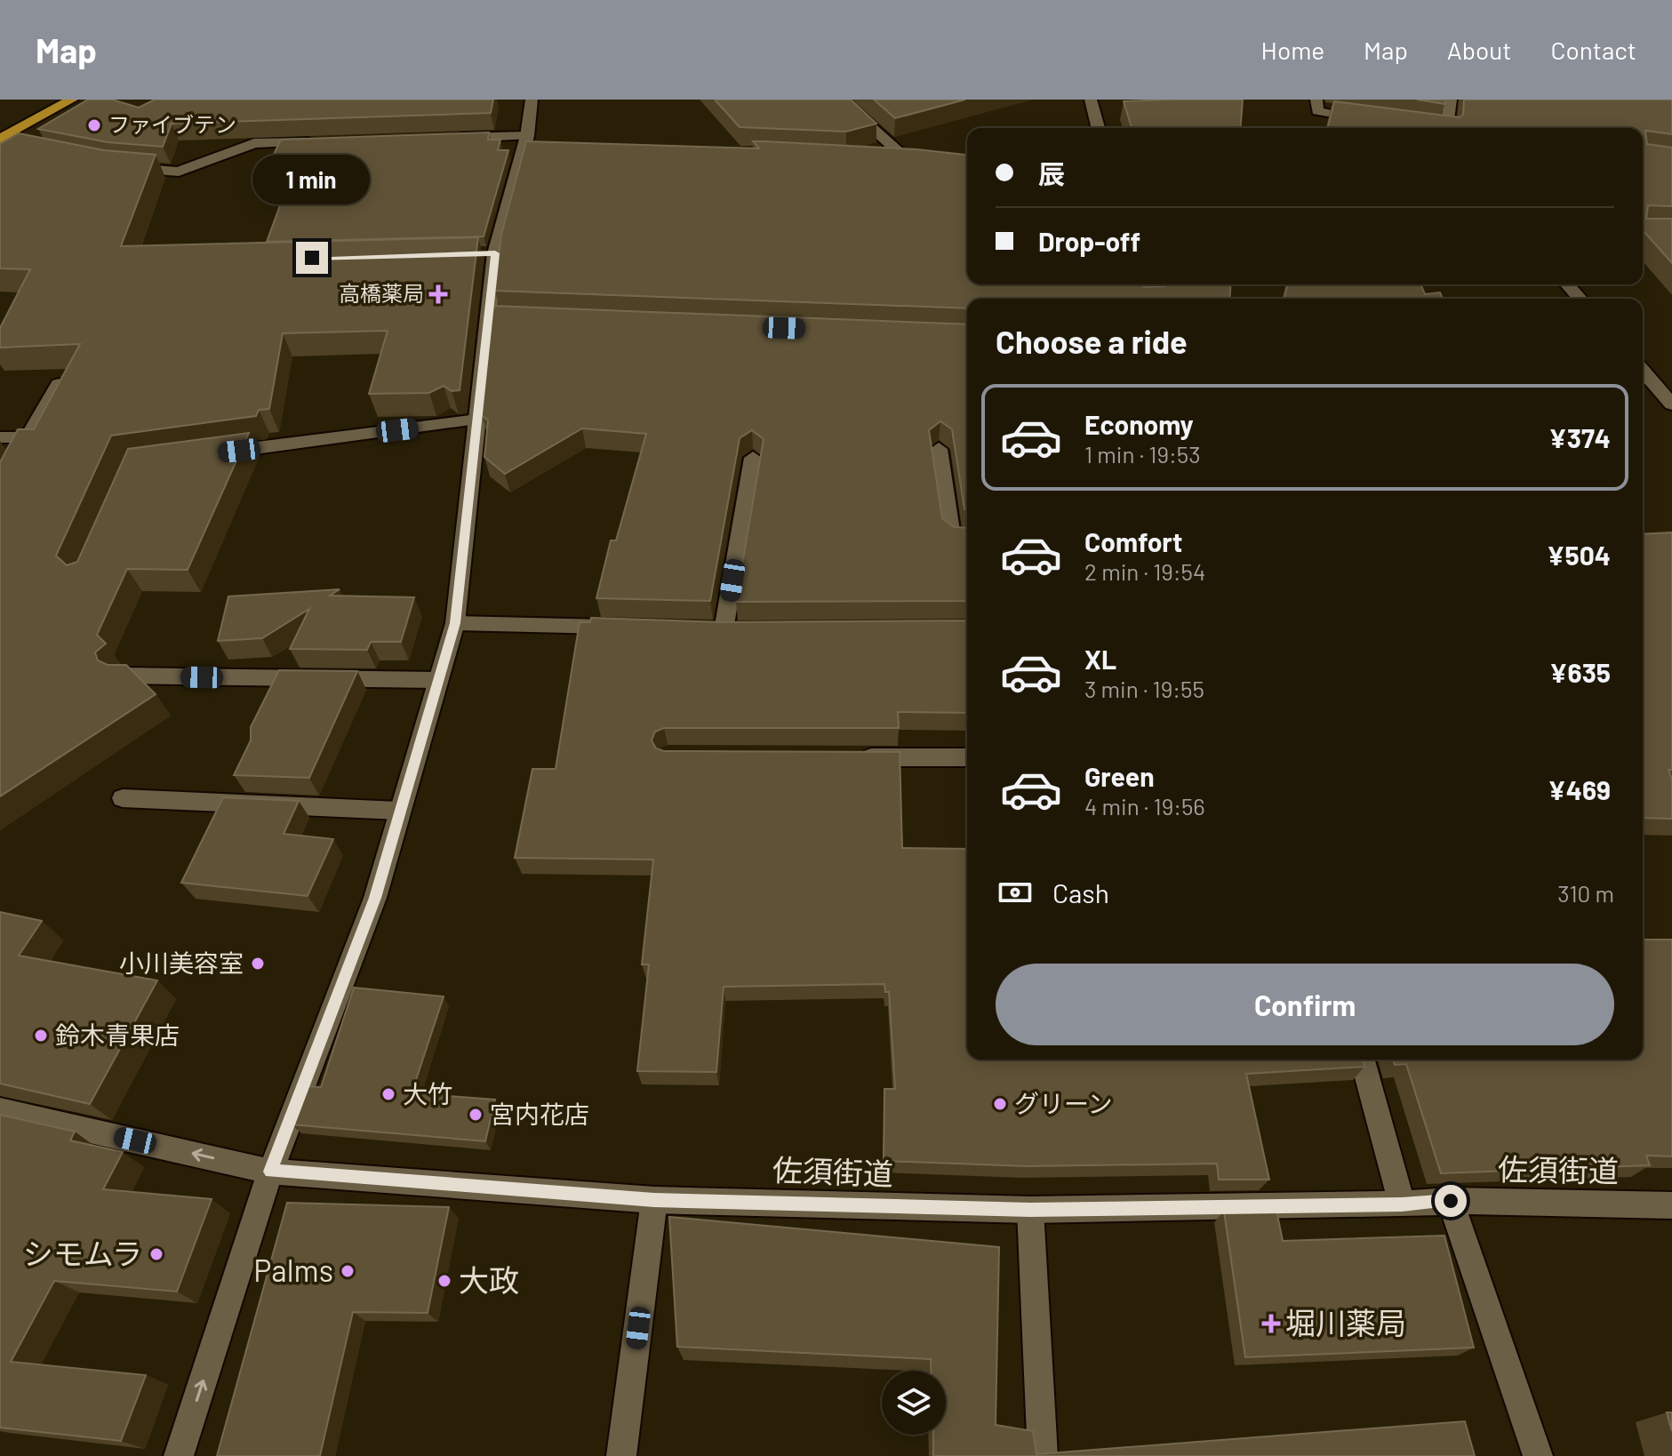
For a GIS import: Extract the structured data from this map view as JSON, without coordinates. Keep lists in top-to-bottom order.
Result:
{
  "streets": {
    "street": ["佐須街道"]
  },
  "places": {
    "other": [
      "ファイブテン",
      "小川美容室",
      "鈴木青果店",
      "大竹",
      "グリーン",
      "宮内花店",
      "シモムラ",
      "Palms",
      "大政"
    ],
    "health": ["高橋薬局", "堀川薬局"]
  },
  "page": {
    "header": "Map",
    "nav": [
      "Home",
      "Map",
      "About",
      "Contact"
    ],
    "banner": ["辰", "Drop-off"],
    "bubble": "1 min",
    "heading": "Choose a ride",
    "list": [
      {
        "name": "Economy",
        "note": "1 min · 19:53",
        "value": "¥374"
      },
      {
        "name": "Comfort",
        "note": "2 min · 19:54",
        "value": "¥504"
      },
      {
        "name": "XL",
        "note": "3 min · 19:55",
        "value": "¥635"
      },
      {
        "name": "Green",
        "note": "4 min · 19:56",
        "value": "¥469"
      }
    ],
    "pay": ["Cash", "310 m"],
    "buttons": "Confirm"
  }
}
